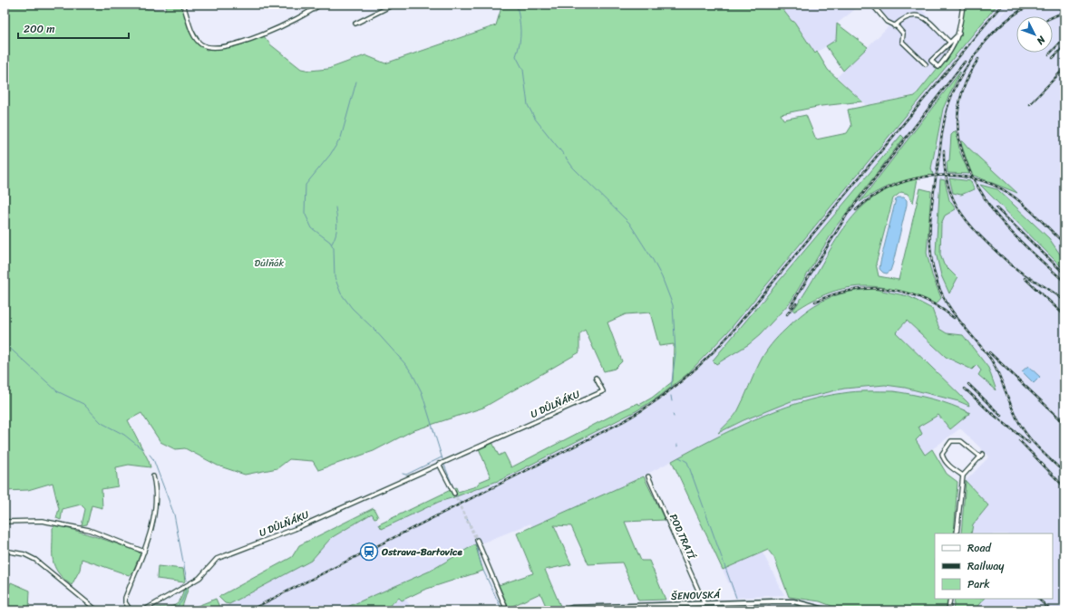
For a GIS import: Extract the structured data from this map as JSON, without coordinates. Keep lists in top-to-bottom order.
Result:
{
  "streets": {
    "street": ["U DŮLŇÁKU", "POD TRATÍ", "ŠENOVSKÁ"]
  },
  "crossings": [
    ["POD TRATÍ", "ŠENOVSKÁ"]
  ],
  "parks": ["Důlňák"],
  "places": {
    "station": ["Ostrava-Bartovice"]
  },
  "legend": ["Road", "Railway", "Park"],
  "scale_bar": "200 m",
  "north": "bottom right"
}
